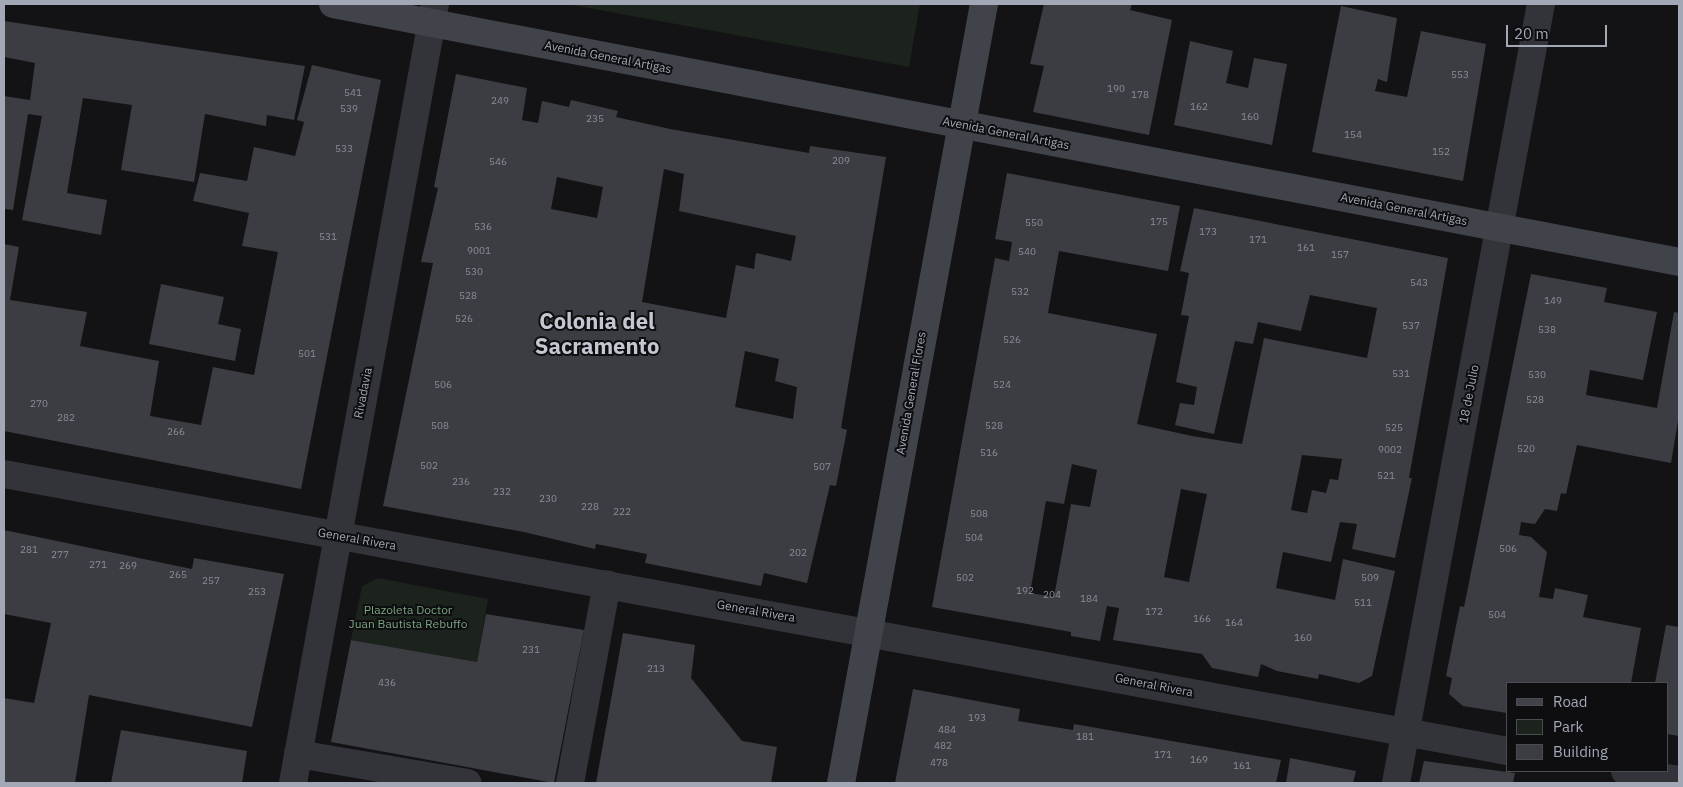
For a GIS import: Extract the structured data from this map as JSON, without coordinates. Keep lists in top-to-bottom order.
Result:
{
  "streets": {
    "street": [
      "Avenida General Artigas",
      "Rivadavia",
      "Avenida General Flores",
      "18 de Julio",
      "General Rivera"
    ]
  },
  "crossings": [
    ["Avenida General Artigas", "Rivadavia"],
    ["Avenida General Artigas", "Avenida General Flores"],
    ["Avenida General Artigas", "18 de Julio"],
    ["Rivadavia", "General Rivera"],
    ["Avenida General Flores", "General Rivera"],
    ["18 de Julio", "General Rivera"]
  ],
  "districts": ["Colonia del Sacramento"],
  "parks": ["Plazoleta Doctor Juan Bautista Rebuffo"],
  "house_numbers": [
    "553",
    "190",
    "541",
    "178",
    "249",
    "162",
    "539",
    "160",
    "235",
    "154",
    "533",
    "152",
    "209",
    "546",
    "175",
    "550",
    "536",
    "173",
    "531",
    "171",
    "161",
    "9001",
    "540",
    "157",
    "530",
    "543",
    "532",
    "528",
    "149",
    "526",
    "537",
    "538",
    "526",
    "501",
    "531",
    "530",
    "506",
    "524",
    "528",
    "270",
    "282",
    "508",
    "528",
    "525",
    "266",
    "520",
    "9002",
    "516",
    "502",
    "507",
    "521",
    "236",
    "232",
    "230",
    "228",
    "222",
    "508",
    "504",
    "506",
    "281",
    "202",
    "277",
    "271",
    "269",
    "265",
    "502",
    "509",
    "257",
    "192",
    "253",
    "204",
    "184",
    "511",
    "172",
    "504",
    "166",
    "164",
    "160",
    "231",
    "213",
    "436",
    "193",
    "484",
    "181",
    "482",
    "171",
    "169",
    "478",
    "161"
  ],
  "legend": ["Road", "Park", "Building"],
  "scale_bar": "20 m"
}
